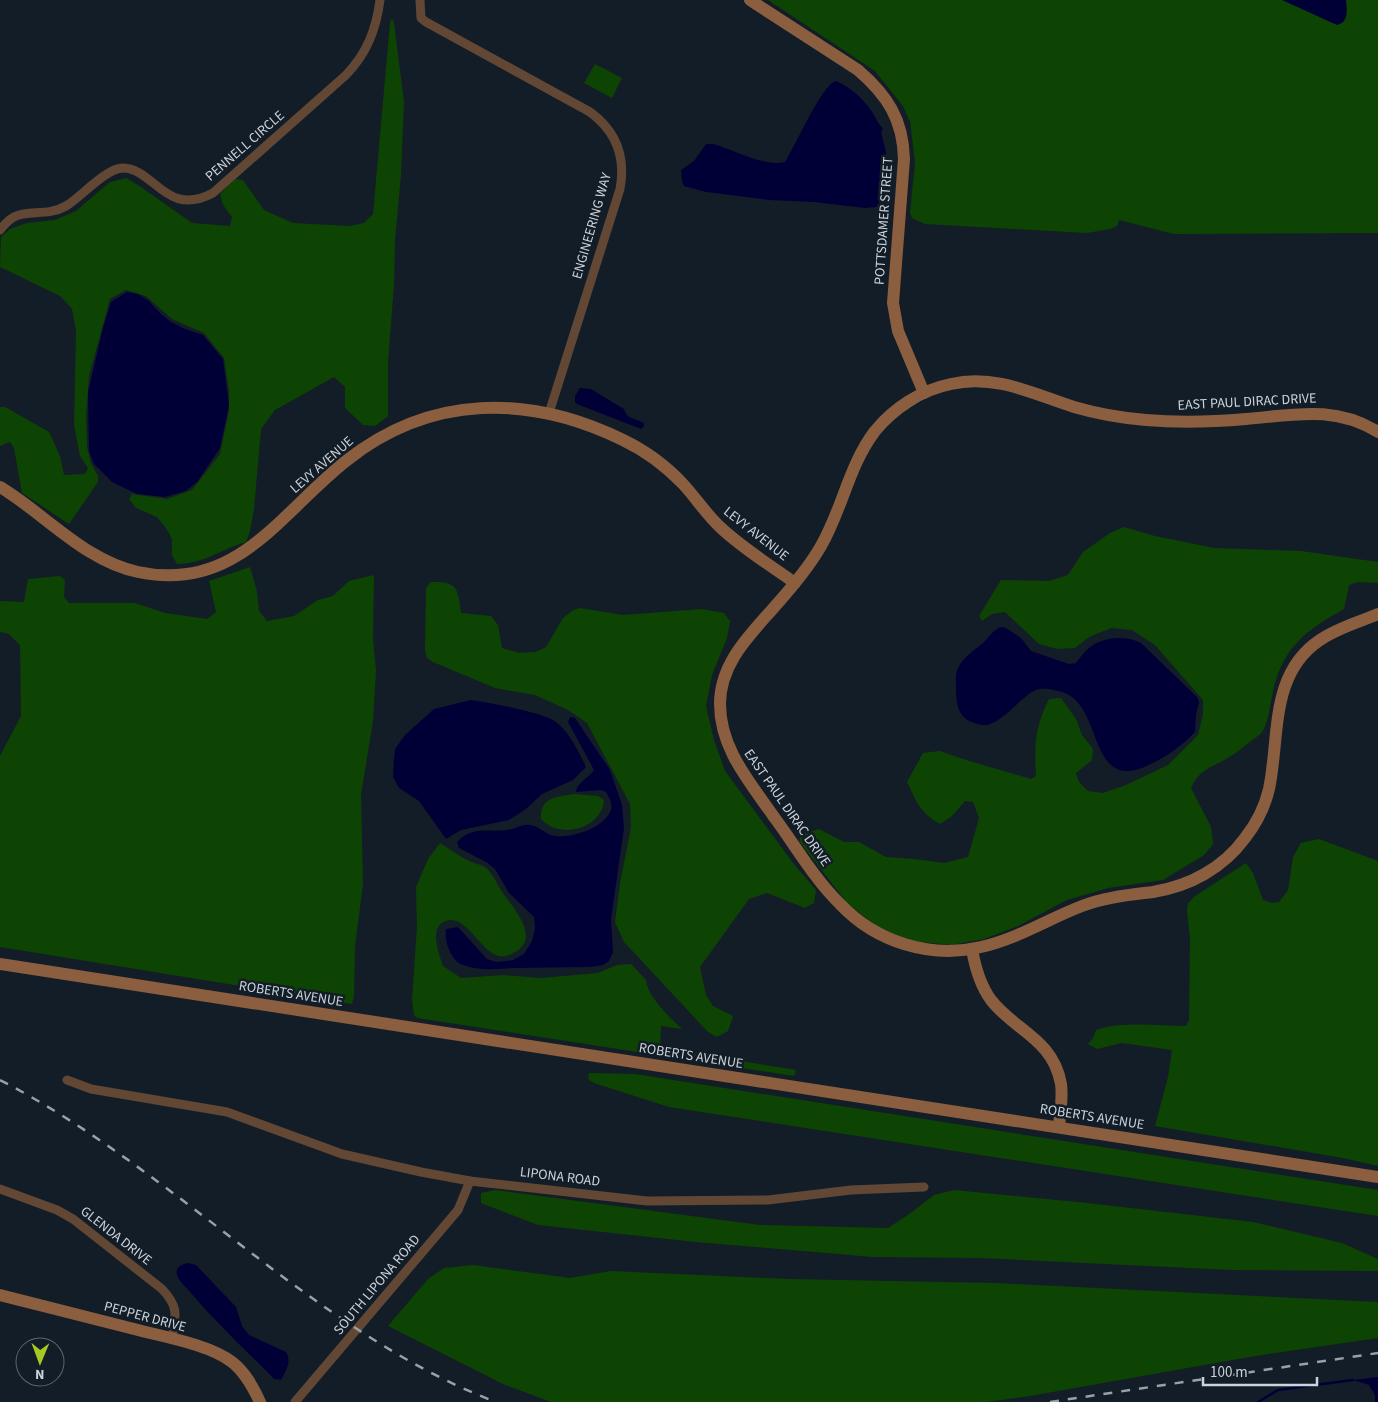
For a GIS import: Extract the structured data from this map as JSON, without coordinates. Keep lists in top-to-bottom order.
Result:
{
  "streets": {
    "street": [
      "PENNELL CIRCLE",
      "POTTSDAMER STREET",
      "ENGINEERING WAY",
      "EAST PAUL DIRAC DRIVE",
      "LEVY AVENUE",
      "ROBERTS AVENUE",
      "LIPONA ROAD",
      "GLENDA DRIVE",
      "SOUTH LIPONA ROAD",
      "PEPPER DRIVE"
    ]
  },
  "crossings": [
    ["POTTSDAMER STREET", "EAST PAUL DIRAC DRIVE"],
    ["ENGINEERING WAY", "LEVY AVENUE"],
    ["EAST PAUL DIRAC DRIVE", "LEVY AVENUE"],
    ["LIPONA ROAD", "SOUTH LIPONA ROAD"],
    ["GLENDA DRIVE", "PEPPER DRIVE"]
  ],
  "scale_bar": "100 m",
  "north": "bottom"
}
